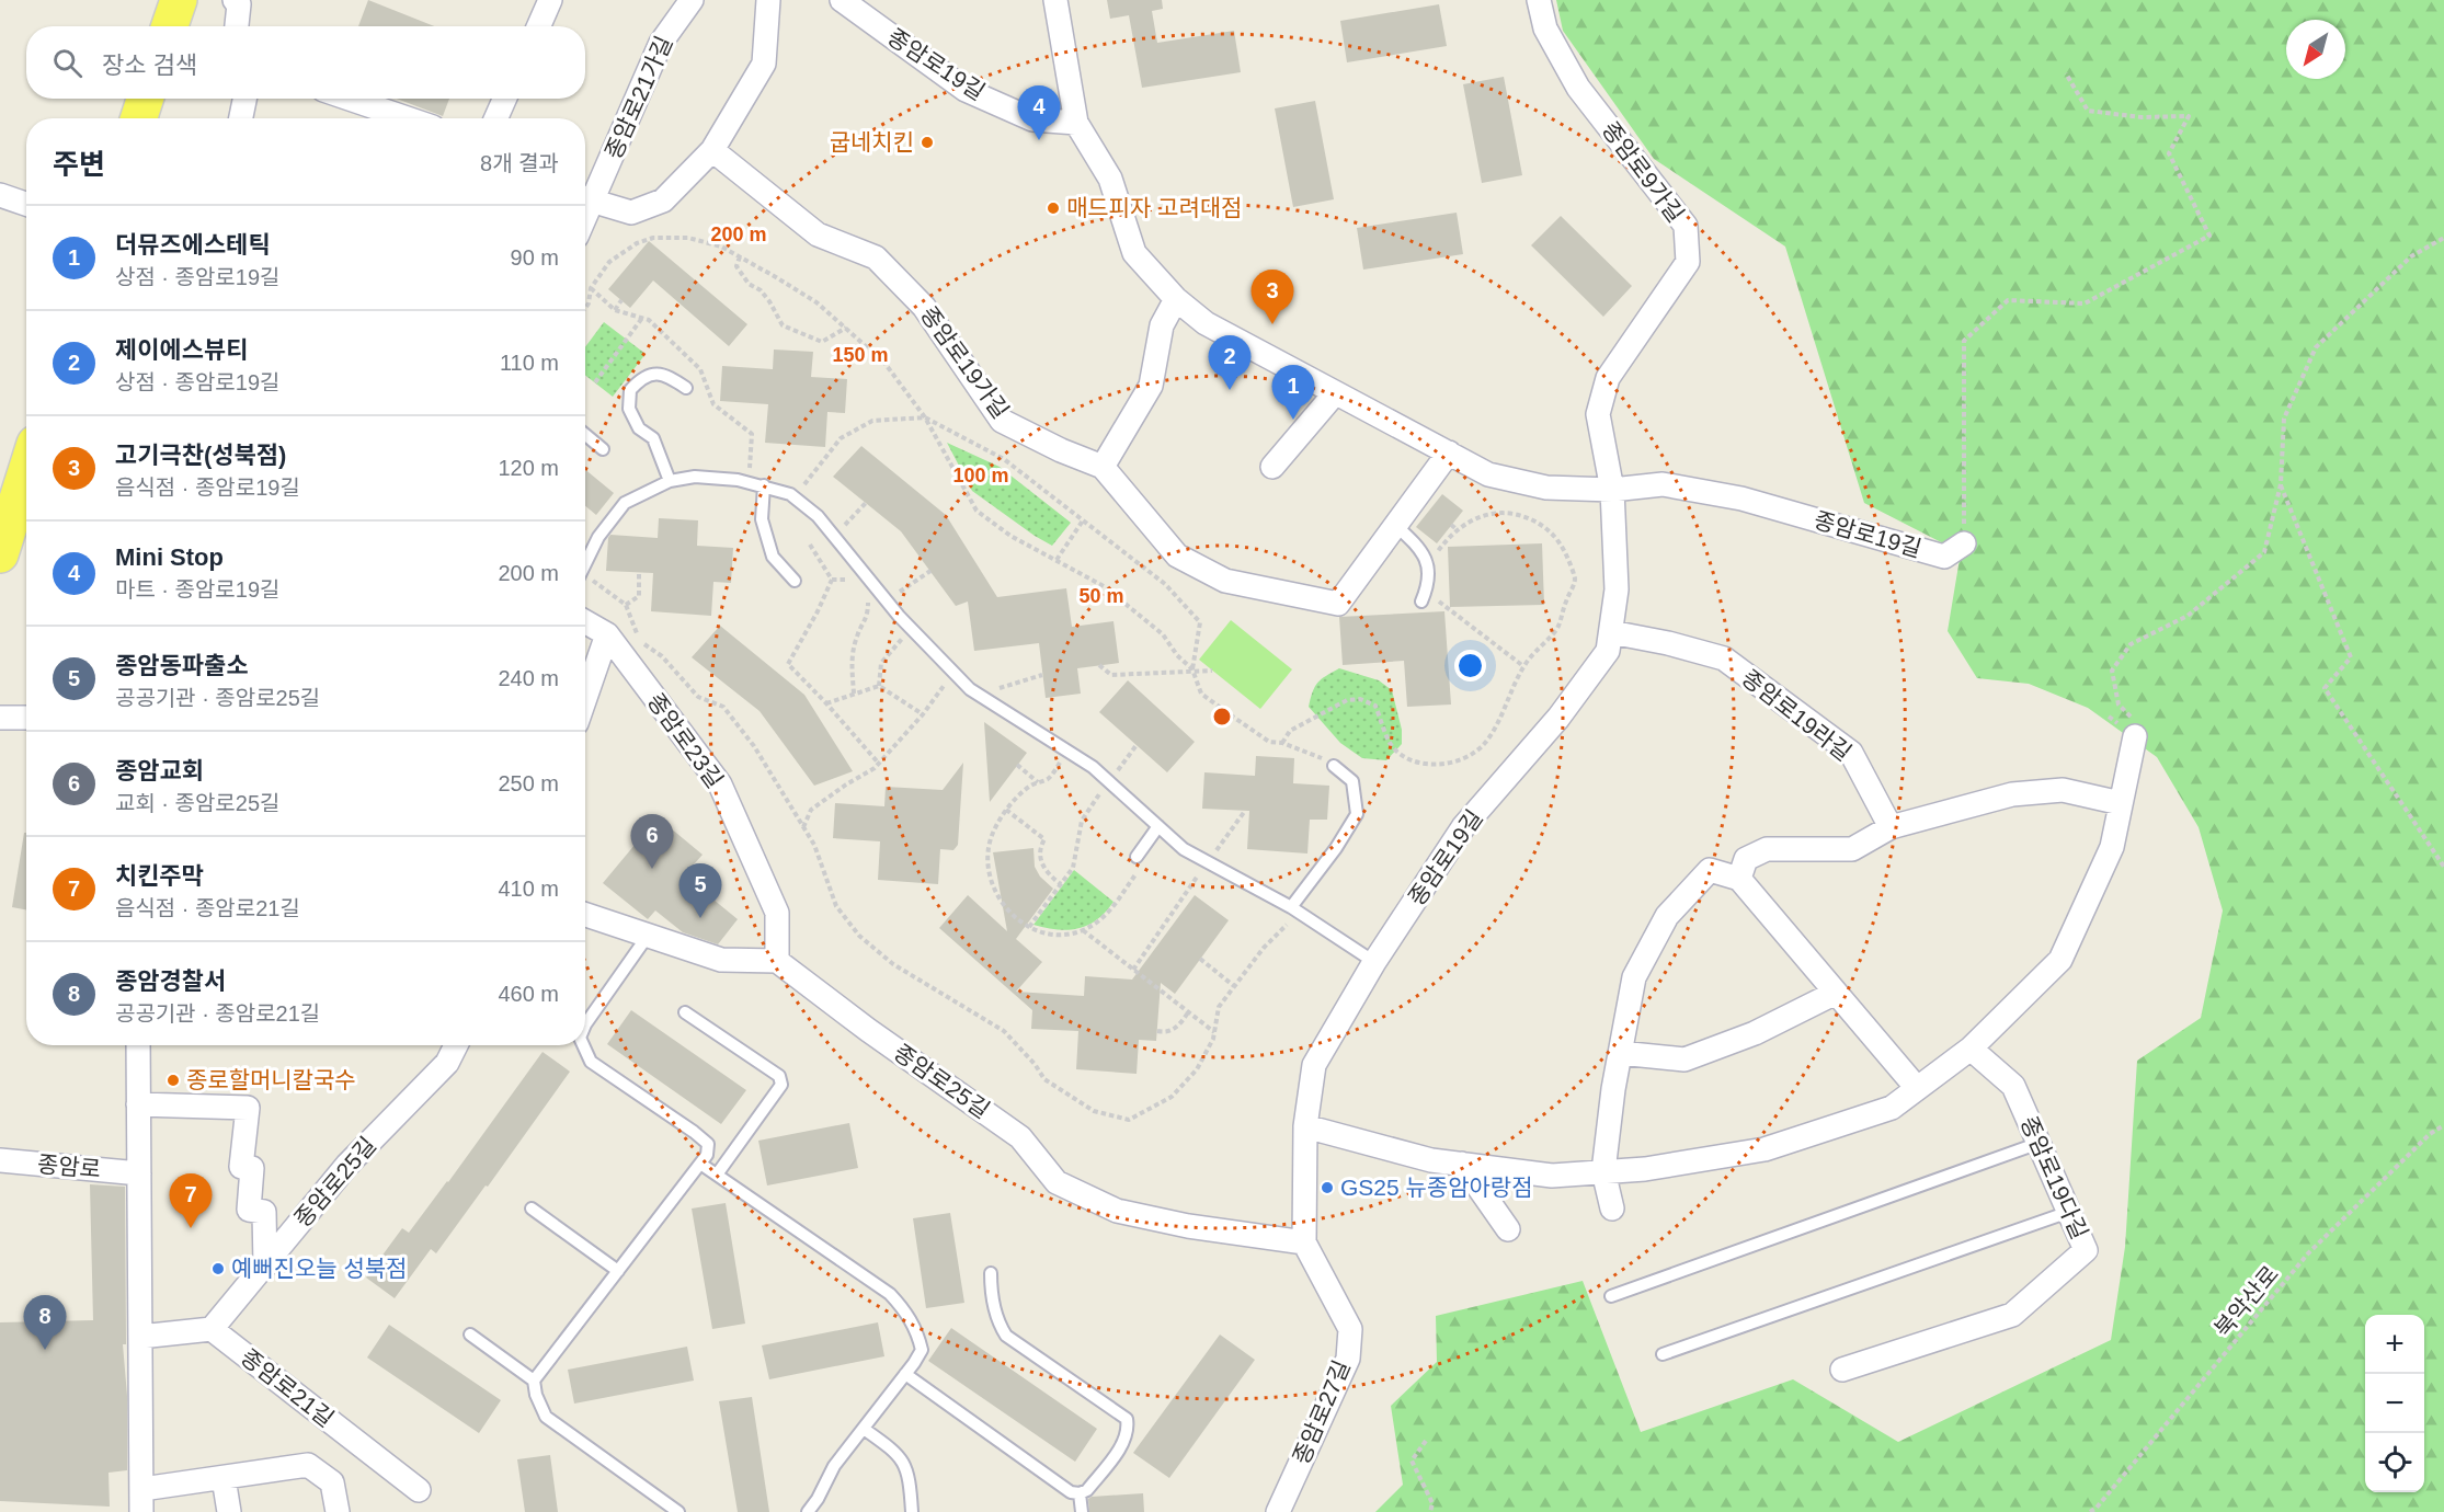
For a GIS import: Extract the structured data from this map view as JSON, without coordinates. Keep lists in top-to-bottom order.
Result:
{
  "streets": {
    "street": [
      "종암로19길",
      "종암로21가길",
      "종암로9가길",
      "종암로19가길",
      "종암로19라길",
      "종암로23길",
      "종암로25길",
      "종암로",
      "종암로19다길",
      "종암로21길",
      "종암로27길"
    ],
    "path": ["북악산로"]
  },
  "crossings": [
    ["종암로19길", "종암로9가길"],
    ["종암로19길", "종암로19가길"],
    ["종암로19길", "종암로19라길"],
    ["종암로19길", "종암로25길"],
    ["종암로19길", "종암로27길"],
    ["종암로23길", "종암로25길"],
    ["종암로25길", "종암로21길"],
    ["종암로25길", "종암로27길"]
  ],
  "places": [
    "굽네치킨",
    "매드피자 고려대점",
    "종로할머니칼국수",
    "GS25 뉴종암아랑점",
    "예뻐진오늘 성북점"
  ],
  "north": "bottom left",
  "page": {
    "search": "장소 검색",
    "pins": [
      "4",
      "3",
      "2",
      "1",
      "6",
      "5",
      "7",
      "8"
    ],
    "heading": ["주변", "8개 결과"],
    "list": [
      {
        "mark": "1",
        "name": "더뮤즈에스테틱",
        "note": "상점 · 종암로19길",
        "value": "90 m"
      },
      {
        "mark": "2",
        "name": "제이에스뷰티",
        "note": "상점 · 종암로19길",
        "value": "110 m"
      },
      {
        "mark": "3",
        "name": "고기극찬(성북점)",
        "note": "음식점 · 종암로19길",
        "value": "120 m"
      },
      {
        "mark": "4",
        "name": "Mini Stop",
        "note": "마트 · 종암로19길",
        "value": "200 m"
      },
      {
        "mark": "5",
        "name": "종암동파출소",
        "note": "공공기관 · 종암로25길",
        "value": "240 m"
      },
      {
        "mark": "6",
        "name": "종암교회",
        "note": "교회 · 종암로25길",
        "value": "250 m"
      },
      {
        "mark": "7",
        "name": "치킨주막",
        "note": "음식점 · 종암로21길",
        "value": "410 m"
      },
      {
        "mark": "8",
        "name": "종암경찰서",
        "note": "공공기관 · 종암로21길",
        "value": "460 m"
      }
    ],
    "map_buttons": ["+", "−"]
  },
  "rings": [
    "200 m",
    "150 m",
    "100 m",
    "50 m"
  ]
}
